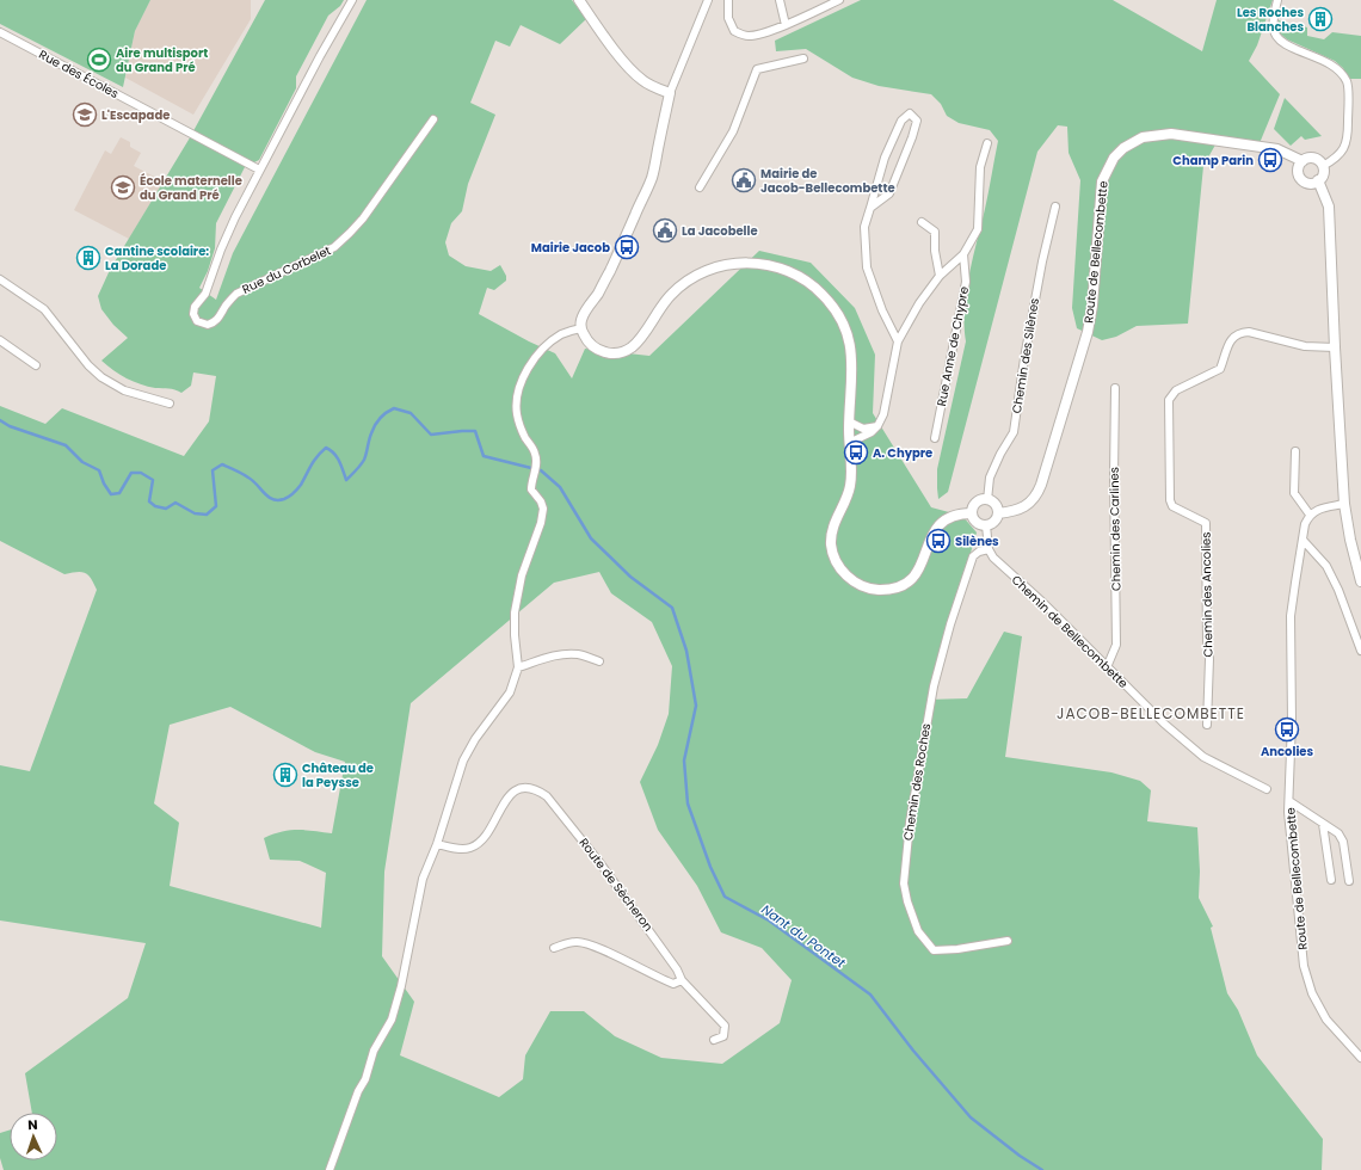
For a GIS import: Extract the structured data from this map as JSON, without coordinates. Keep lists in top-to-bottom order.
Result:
{
  "streets": {
    "street": [
      "Rue des Écoles",
      "Route de Bellecombette",
      "Rue du Corbelet",
      "Rue Anne de Chypre",
      "Chemin des Silènes",
      "Chemin des Carlines",
      "Chemin des Ancolies",
      "Chemin de Bellecombette",
      "Chemin des Roches",
      "Route de Sècheron"
    ]
  },
  "crossings": [
    ["Rue des Écoles", "Rue du Corbelet"],
    ["Route de Bellecombette", "Chemin des Silènes"],
    ["Chemin des Carlines", "Chemin de Bellecombette"],
    ["Chemin de Bellecombette", "Chemin des Roches"]
  ],
  "districts": ["JACOB-BELLECOMBETTE"],
  "water": ["Nant du Pontet"],
  "places": {
    "building": ["Les Roches Blanches", "Cantine scolaire: La Dorade", "Château de la Peysse"],
    "sports": ["Aire multisport du Grand Pré"],
    "school or university": ["L'Escapade", "École maternelle du Grand Pré"],
    "bus stop": [
      "Champ Parin",
      "Mairie Jacob",
      "A. Chypre",
      "Silènes",
      "Ancolies"
    ],
    "public building": ["Mairie de Jacob-Bellecombette", "La Jacobelle"]
  },
  "north": "top"
}
